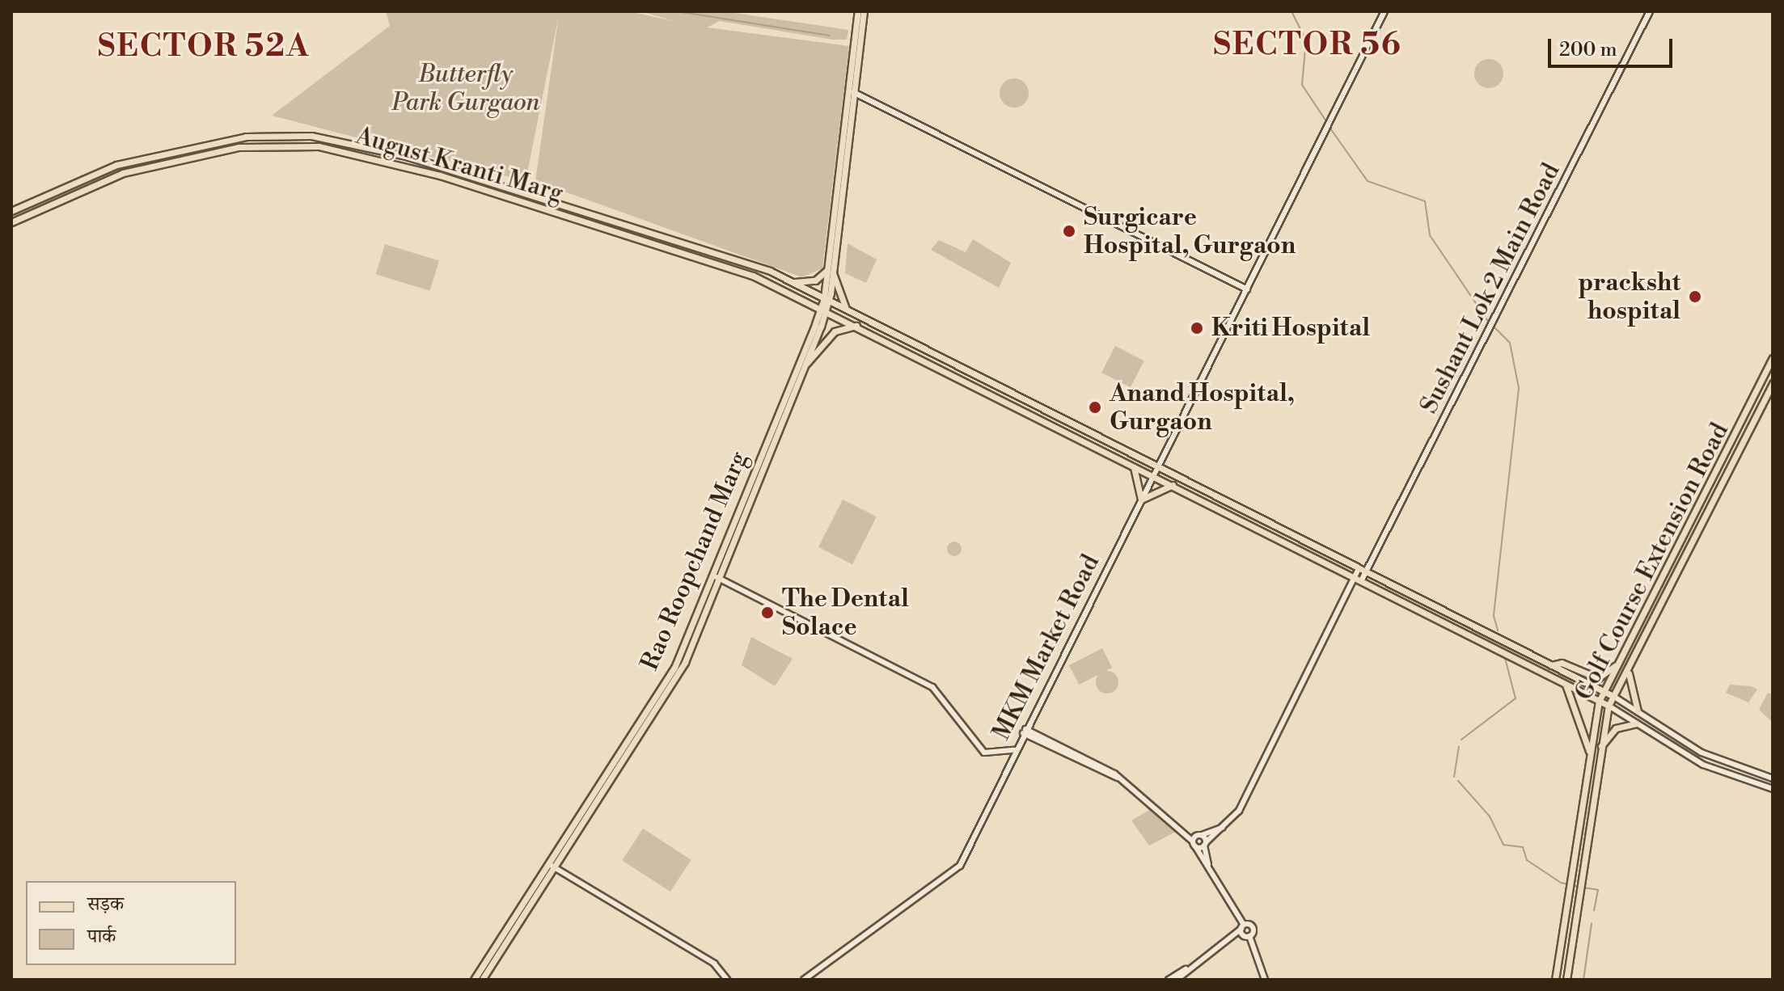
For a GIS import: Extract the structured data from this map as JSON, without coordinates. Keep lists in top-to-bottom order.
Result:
{
  "streets": {
    "main road": ["August Kranti Marg", "Rao Roopchand Marg", "Golf Course Extension Road"],
    "street": ["Sushant Lok 2 Main Road", "MKM Market Road"]
  },
  "crossings": [
    ["August Kranti Marg", "Sushant Lok 2 Main Road"],
    ["August Kranti Marg", "Rao Roopchand Marg"],
    ["August Kranti Marg", "Golf Course Extension Road"],
    ["August Kranti Marg", "MKM Market Road"]
  ],
  "districts": ["SECTOR 56", "SECTOR 52A"],
  "parks": ["Butterfly Park Gurgaon"],
  "places": [
    "Surgicare Hospital, Gurgaon",
    "pracksht hospital",
    "Kriti Hospital",
    "Anand Hospital, Gurgaon",
    "The Dental Solace"
  ],
  "legend": ["सड़क", "पार्क"],
  "scale_bar": "200 m"
}
